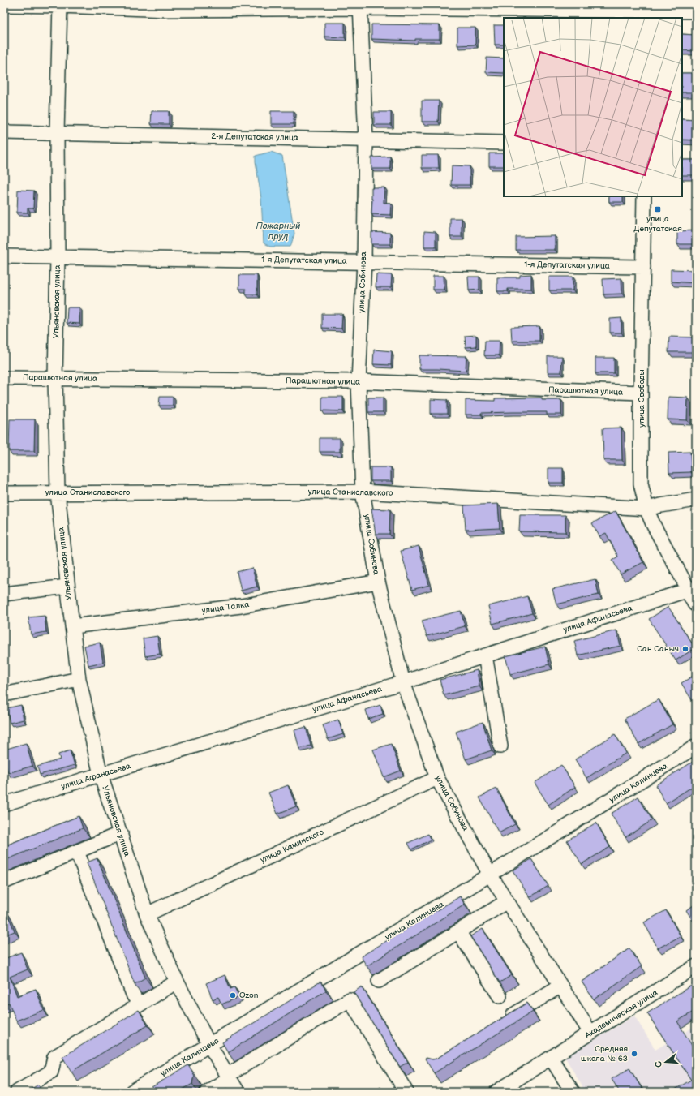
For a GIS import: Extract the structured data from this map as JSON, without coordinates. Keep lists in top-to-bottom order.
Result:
{
  "streets": {
    "street": [
      "2-я Депутатская улица",
      "1-я Депутатская улица",
      "улица Собинова",
      "Ульяновская улица",
      "Парашютная улица",
      "улица Свободы",
      "улица Станиславского",
      "улица Талка",
      "улица Афанасьева",
      "улица Калинцева",
      "улица Каминского",
      "Академическая улица"
    ]
  },
  "crossings": [
    ["2-я Депутатская улица", "улица Собинова"],
    ["2-я Депутатская улица", "Ульяновская улица"],
    ["1-я Депутатская улица", "улица Собинова"],
    ["1-я Депутатская улица", "Ульяновская улица"],
    ["1-я Депутатская улица", "улица Свободы"],
    ["улица Собинова", "Парашютная улица"],
    ["улица Собинова", "улица Станиславского"],
    ["улица Собинова", "улица Талка"],
    ["улица Собинова", "улица Афанасьева"],
    ["улица Собинова", "улица Калинцева"],
    ["улица Собинова", "улица Каминского"],
    ["улица Собинова", "Академическая улица"],
    ["Ульяновская улица", "Парашютная улица"],
    ["Ульяновская улица", "улица Станиславского"],
    ["Ульяновская улица", "улица Талка"],
    ["Ульяновская улица", "улица Афанасьева"],
    ["Ульяновская улица", "улица Калинцева"],
    ["Ульяновская улица", "улица Каминского"],
    ["Парашютная улица", "улица Свободы"],
    ["улица Свободы", "улица Станиславского"],
    ["улица Свободы", "улица Афанасьева"]
  ],
  "water": ["Пожарный пруд"],
  "places": {
    "transit": ["улица Депутатская"],
    "other": ["Сан Саныч", "Ozon", "Средняя школа № 63"]
  },
  "north": "left"
}
